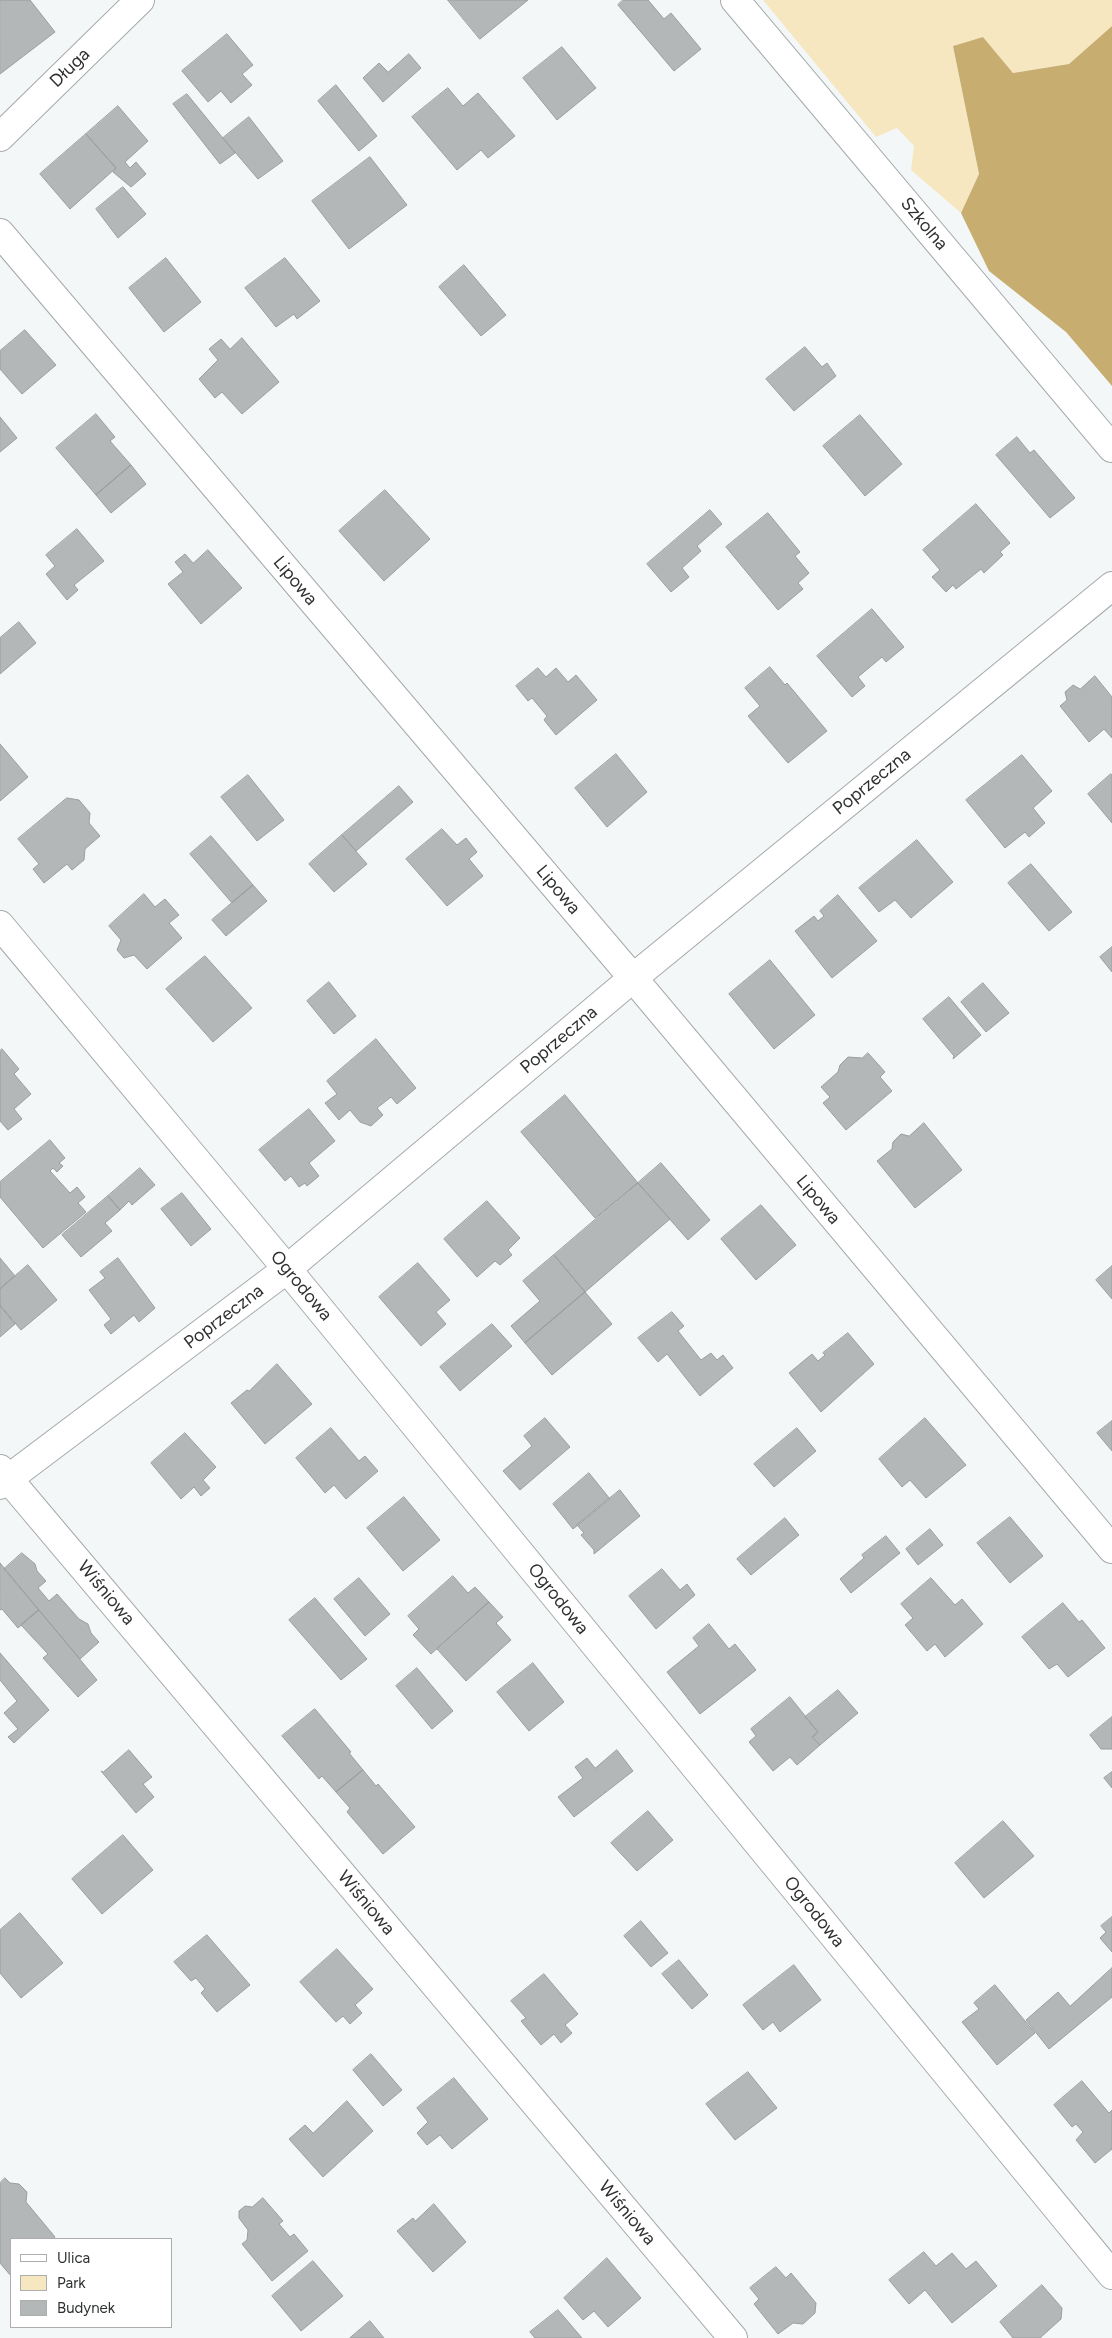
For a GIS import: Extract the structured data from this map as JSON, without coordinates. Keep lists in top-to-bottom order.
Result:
{
  "streets": {
    "street": [
      "Długa",
      "Szkolna",
      "Lipowa",
      "Poprzeczna",
      "Ogrodowa",
      "Wiśniowa"
    ]
  },
  "crossings": [
    ["Lipowa", "Poprzeczna"],
    ["Poprzeczna", "Ogrodowa"],
    ["Poprzeczna", "Wiśniowa"]
  ],
  "legend": ["Ulica", "Park", "Budynek"]
}
